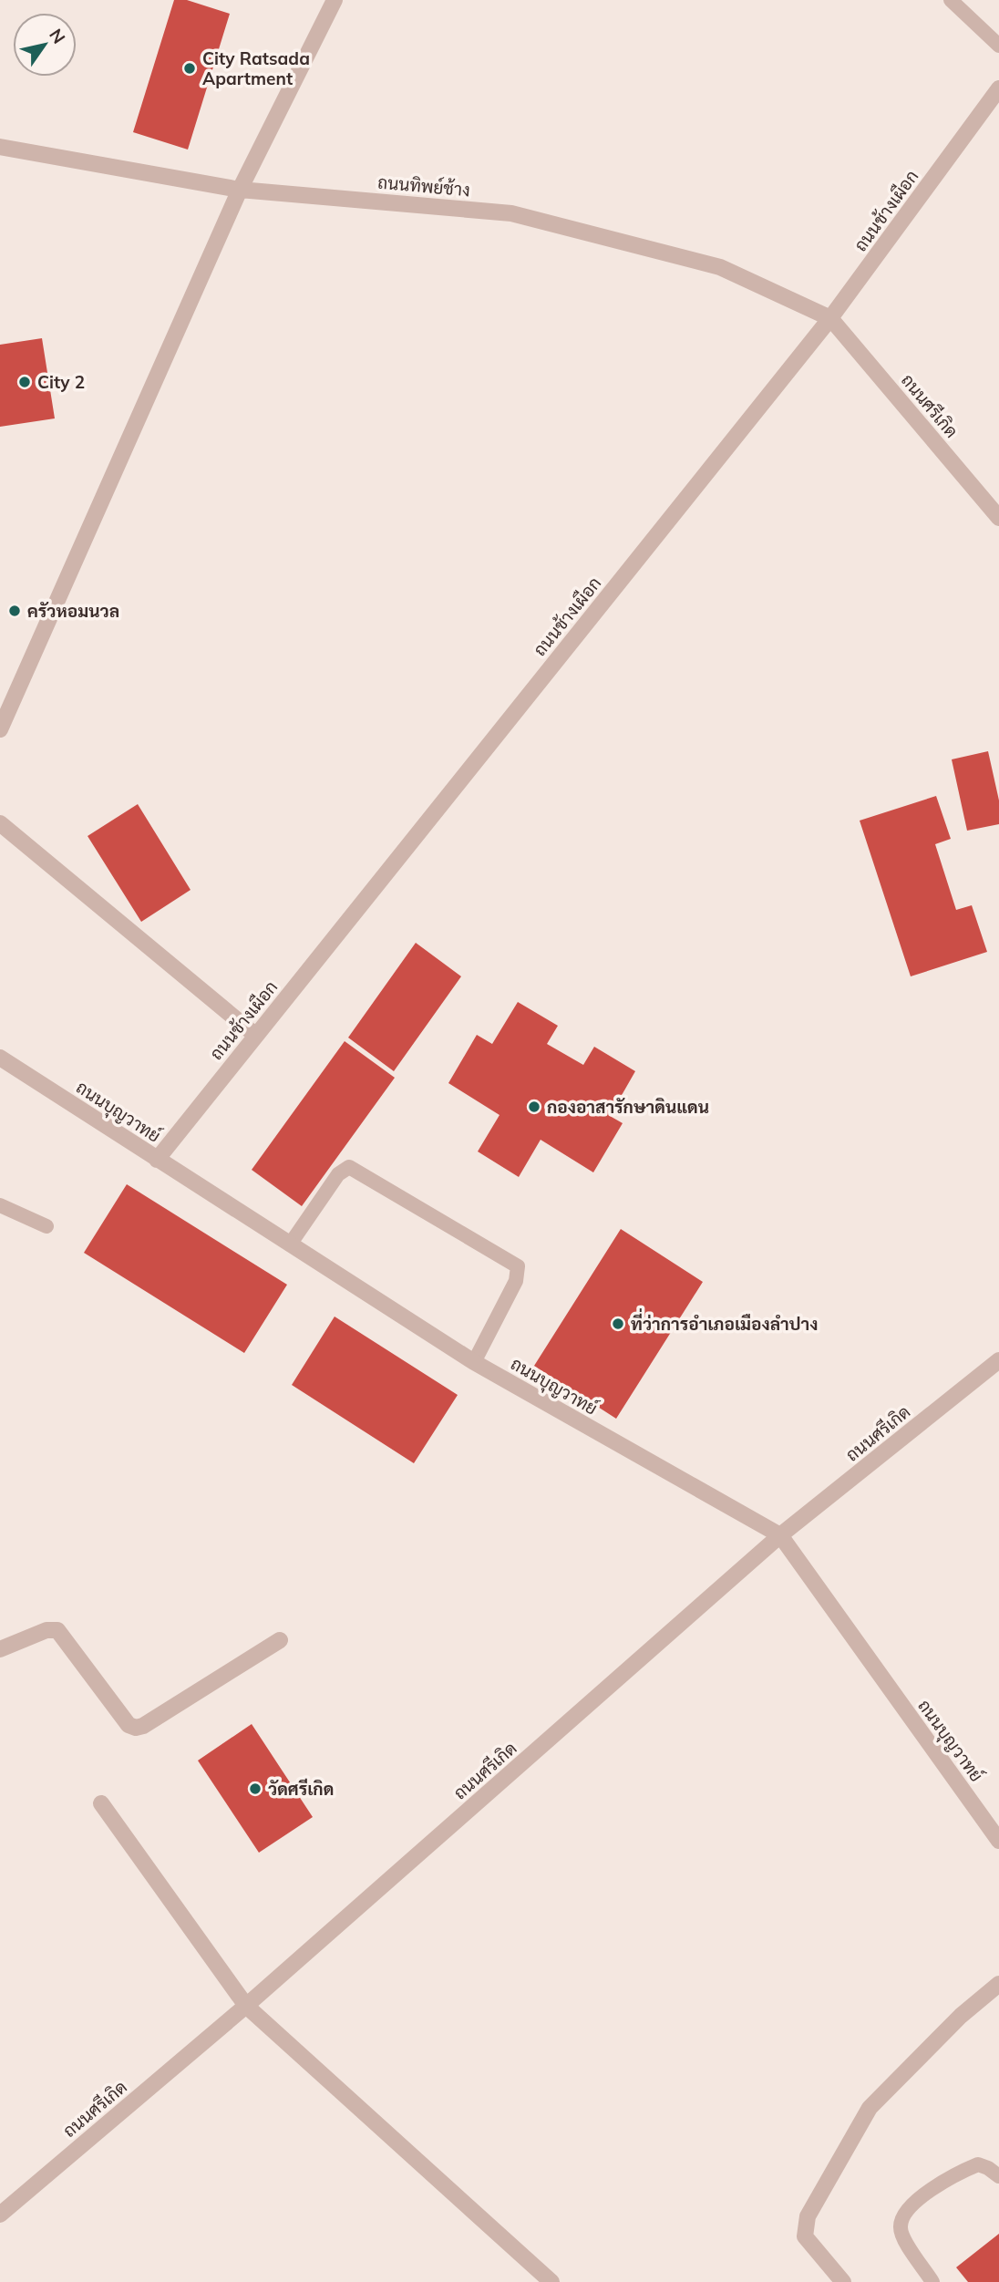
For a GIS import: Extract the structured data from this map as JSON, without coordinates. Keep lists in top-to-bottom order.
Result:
{
  "streets": {
    "street": [
      "ถนนทิพย์ช้าง",
      "ถนนช้างเผือก",
      "ถนนศรีเกิด",
      "ถนนบุญวาทย์"
    ]
  },
  "crossings": [
    ["ถนนทิพย์ช้าง", "ถนนช้างเผือก"],
    ["ถนนทิพย์ช้าง", "ถนนศรีเกิด"],
    ["ถนนช้างเผือก", "ถนนศรีเกิด"],
    ["ถนนช้างเผือก", "ถนนบุญวาทย์"],
    ["ถนนศรีเกิด", "ถนนบุญวาทย์"]
  ],
  "places": [
    "City Ratsada Apartment",
    "City 2",
    "ครัวหอมนวล",
    "กองอาสารักษาดินแดน",
    "ที่ว่าการอำเภอเมืองลำปาง",
    "วัดศรีเกิด"
  ],
  "north": "top right"
}
